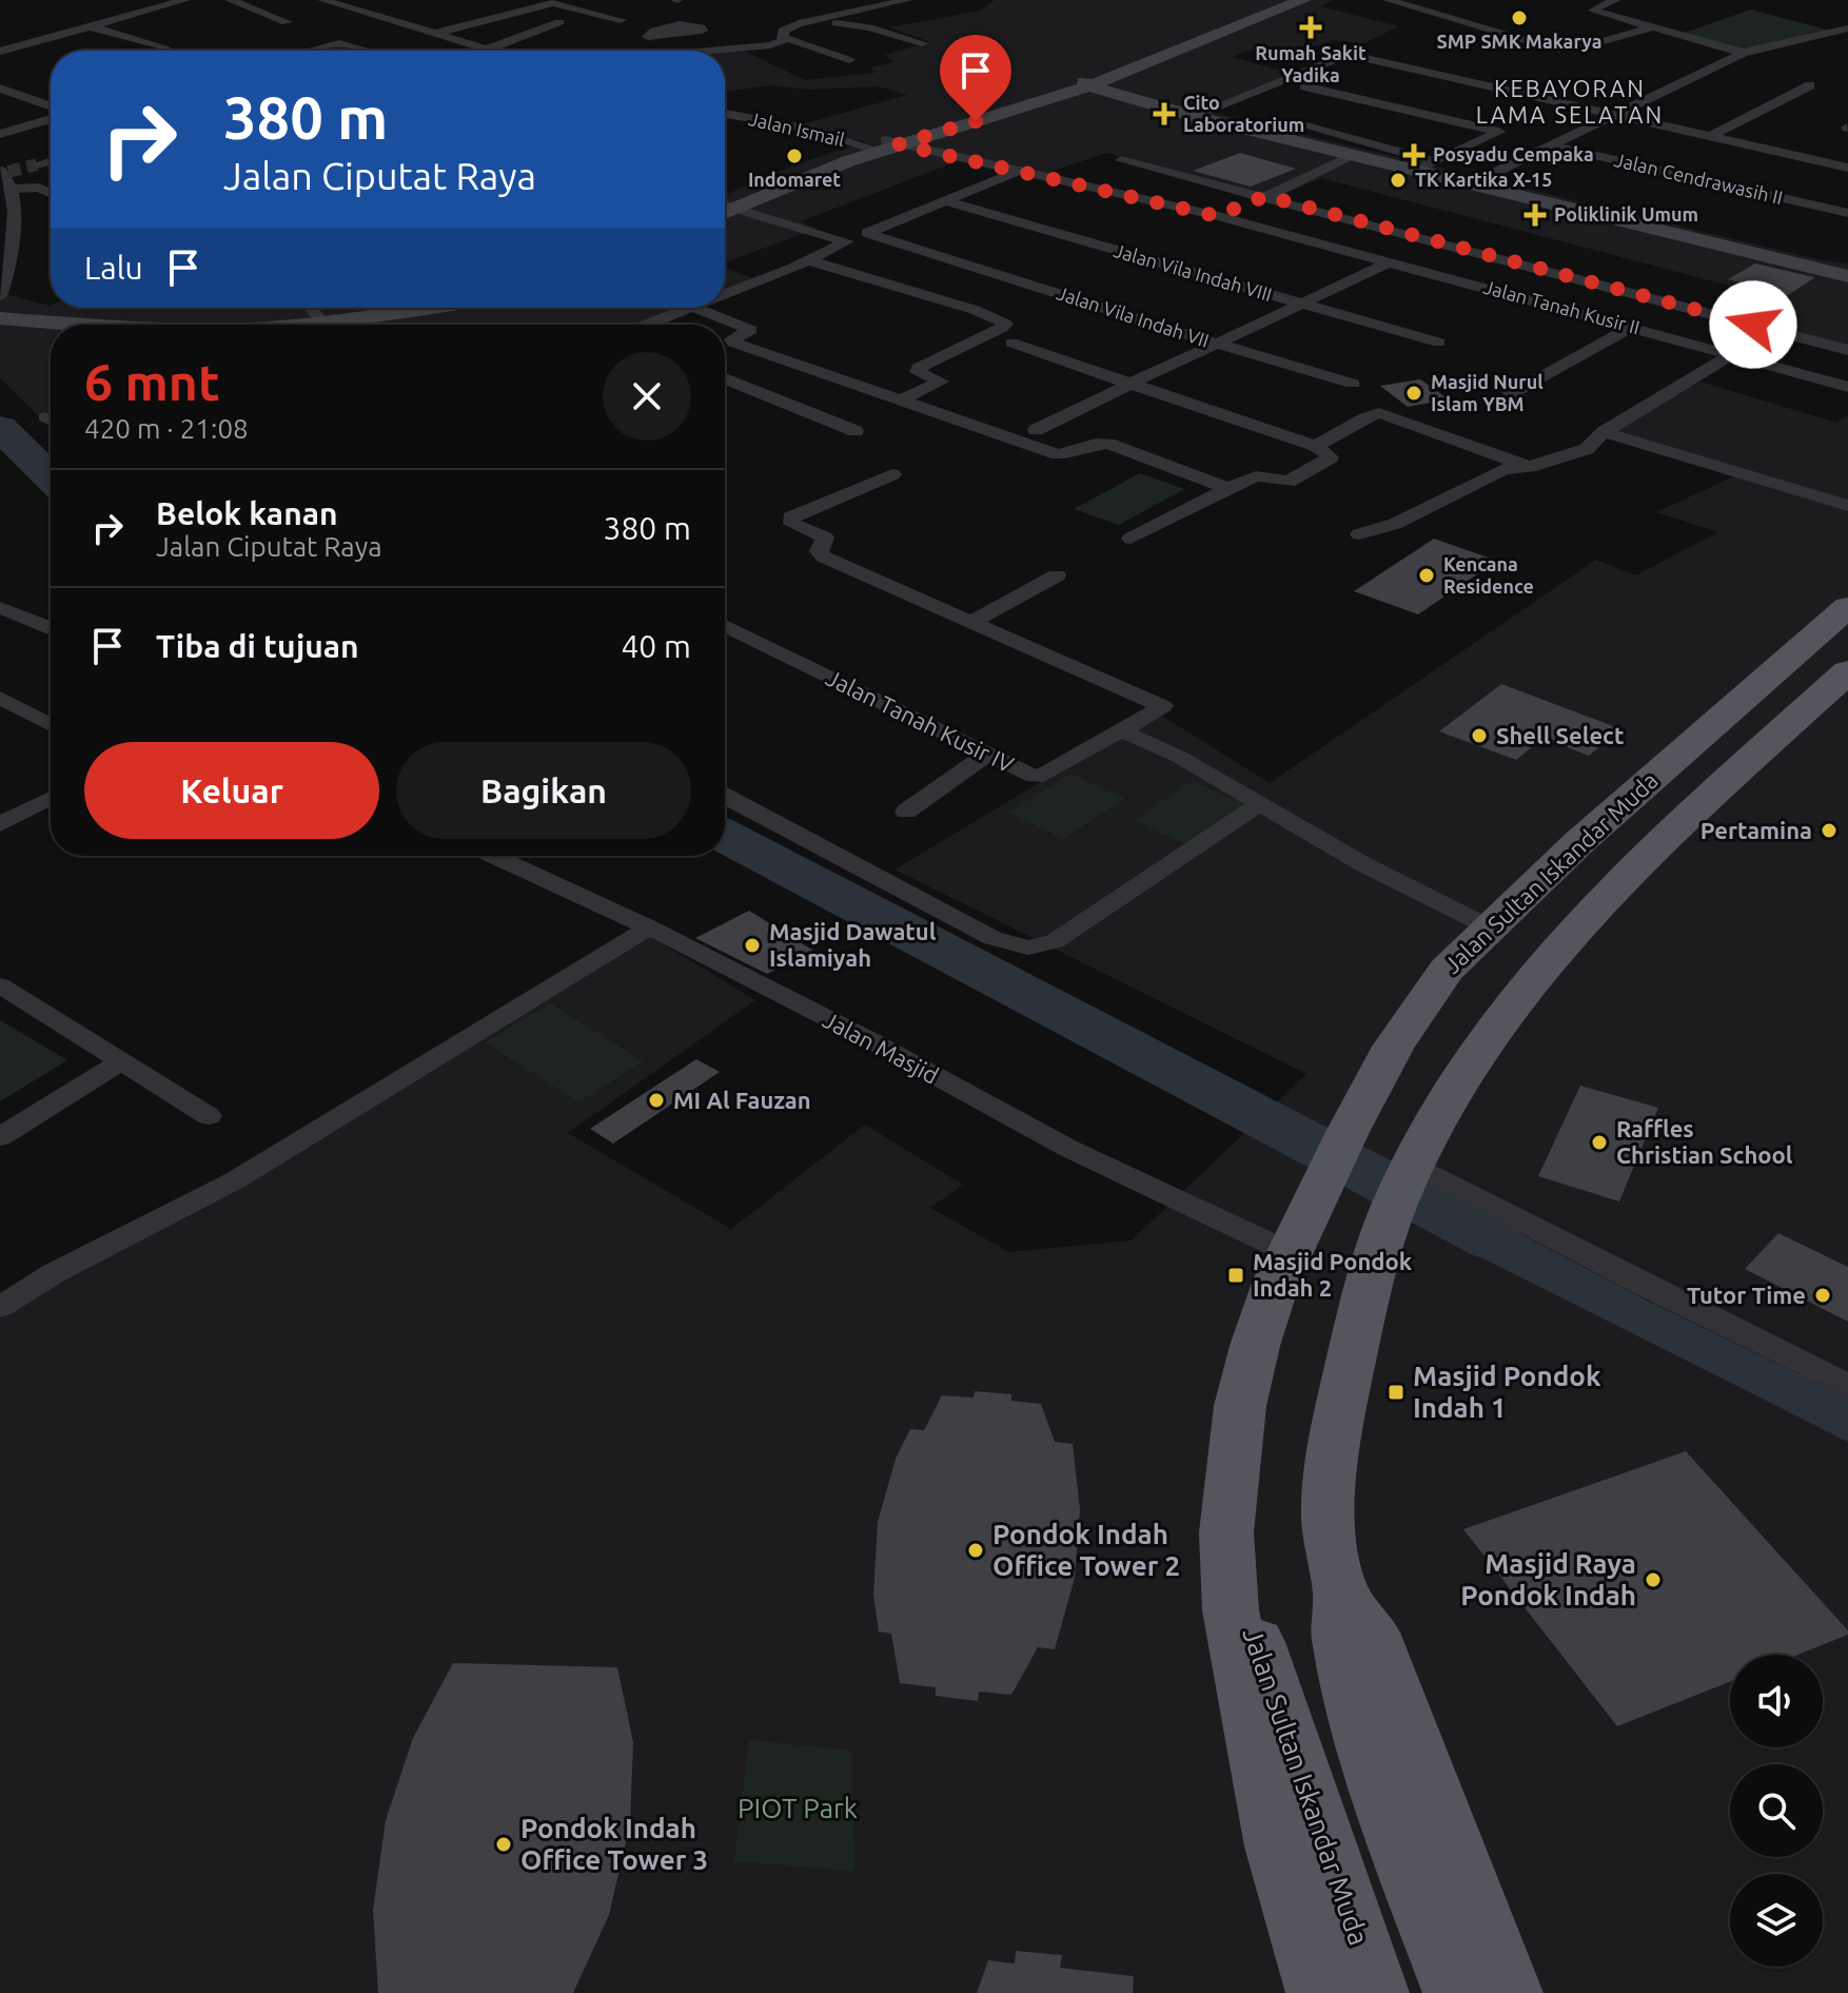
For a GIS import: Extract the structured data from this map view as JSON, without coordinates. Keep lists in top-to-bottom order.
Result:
{
  "streets": {
    "highway": ["Jalan Sultan Iskandar Muda"],
    "street": [
      "Jalan Ismail",
      "Jalan Cendrawasih II",
      "Jalan Vila Indah VIII",
      "Jalan Tanah Kusir II",
      "Jalan Vila Indah VII",
      "Jalan Tanah Kusir IV",
      "Jalan Masjid"
    ]
  },
  "crossings": [
    ["Jalan Ismail", "Jalan Tanah Kusir II"],
    ["Jalan Sultan Iskandar Muda", "Jalan Masjid"]
  ],
  "districts": ["KEBAYORAN LAMA SELATAN"],
  "parks": ["PIOT Park"],
  "places": {
    "other": [
      "SMP SMK Makarya",
      "Indomaret",
      "TK Kartika X-15",
      "Masjid Nurul Islam YBM",
      "Kencana Residence",
      "Shell Select",
      "Pertamina",
      "Masjid Dawatul Islamiyah",
      "MI Al Fauzan",
      "Raffles Christian School",
      "Tutor Time",
      "Pondok Indah Office Tower 2",
      "Masjid Raya Pondok Indah",
      "Pondok Indah Office Tower 3"
    ],
    "health": [
      "Rumah Sakit Yadika",
      "Cito Laboratorium",
      "Posyadu Cempaka",
      "Poliklinik Umum"
    ],
    "transit": ["Masjid Pondok Indah 2", "Masjid Pondok Indah 1"]
  },
  "page": {
    "turn": ["380 m", "Jalan Ciputat Raya"],
    "then": "Lalu",
    "heading": ["6 mnt", "420 m · 21:08"],
    "list": [
      {
        "name": "Belok kanan",
        "note": "Jalan Ciputat Raya",
        "value": "380 m"
      },
      {
        "name": "Tiba di tujuan",
        "value": "40 m"
      }
    ],
    "buttons": ["Keluar", "Bagikan"]
  }
}
